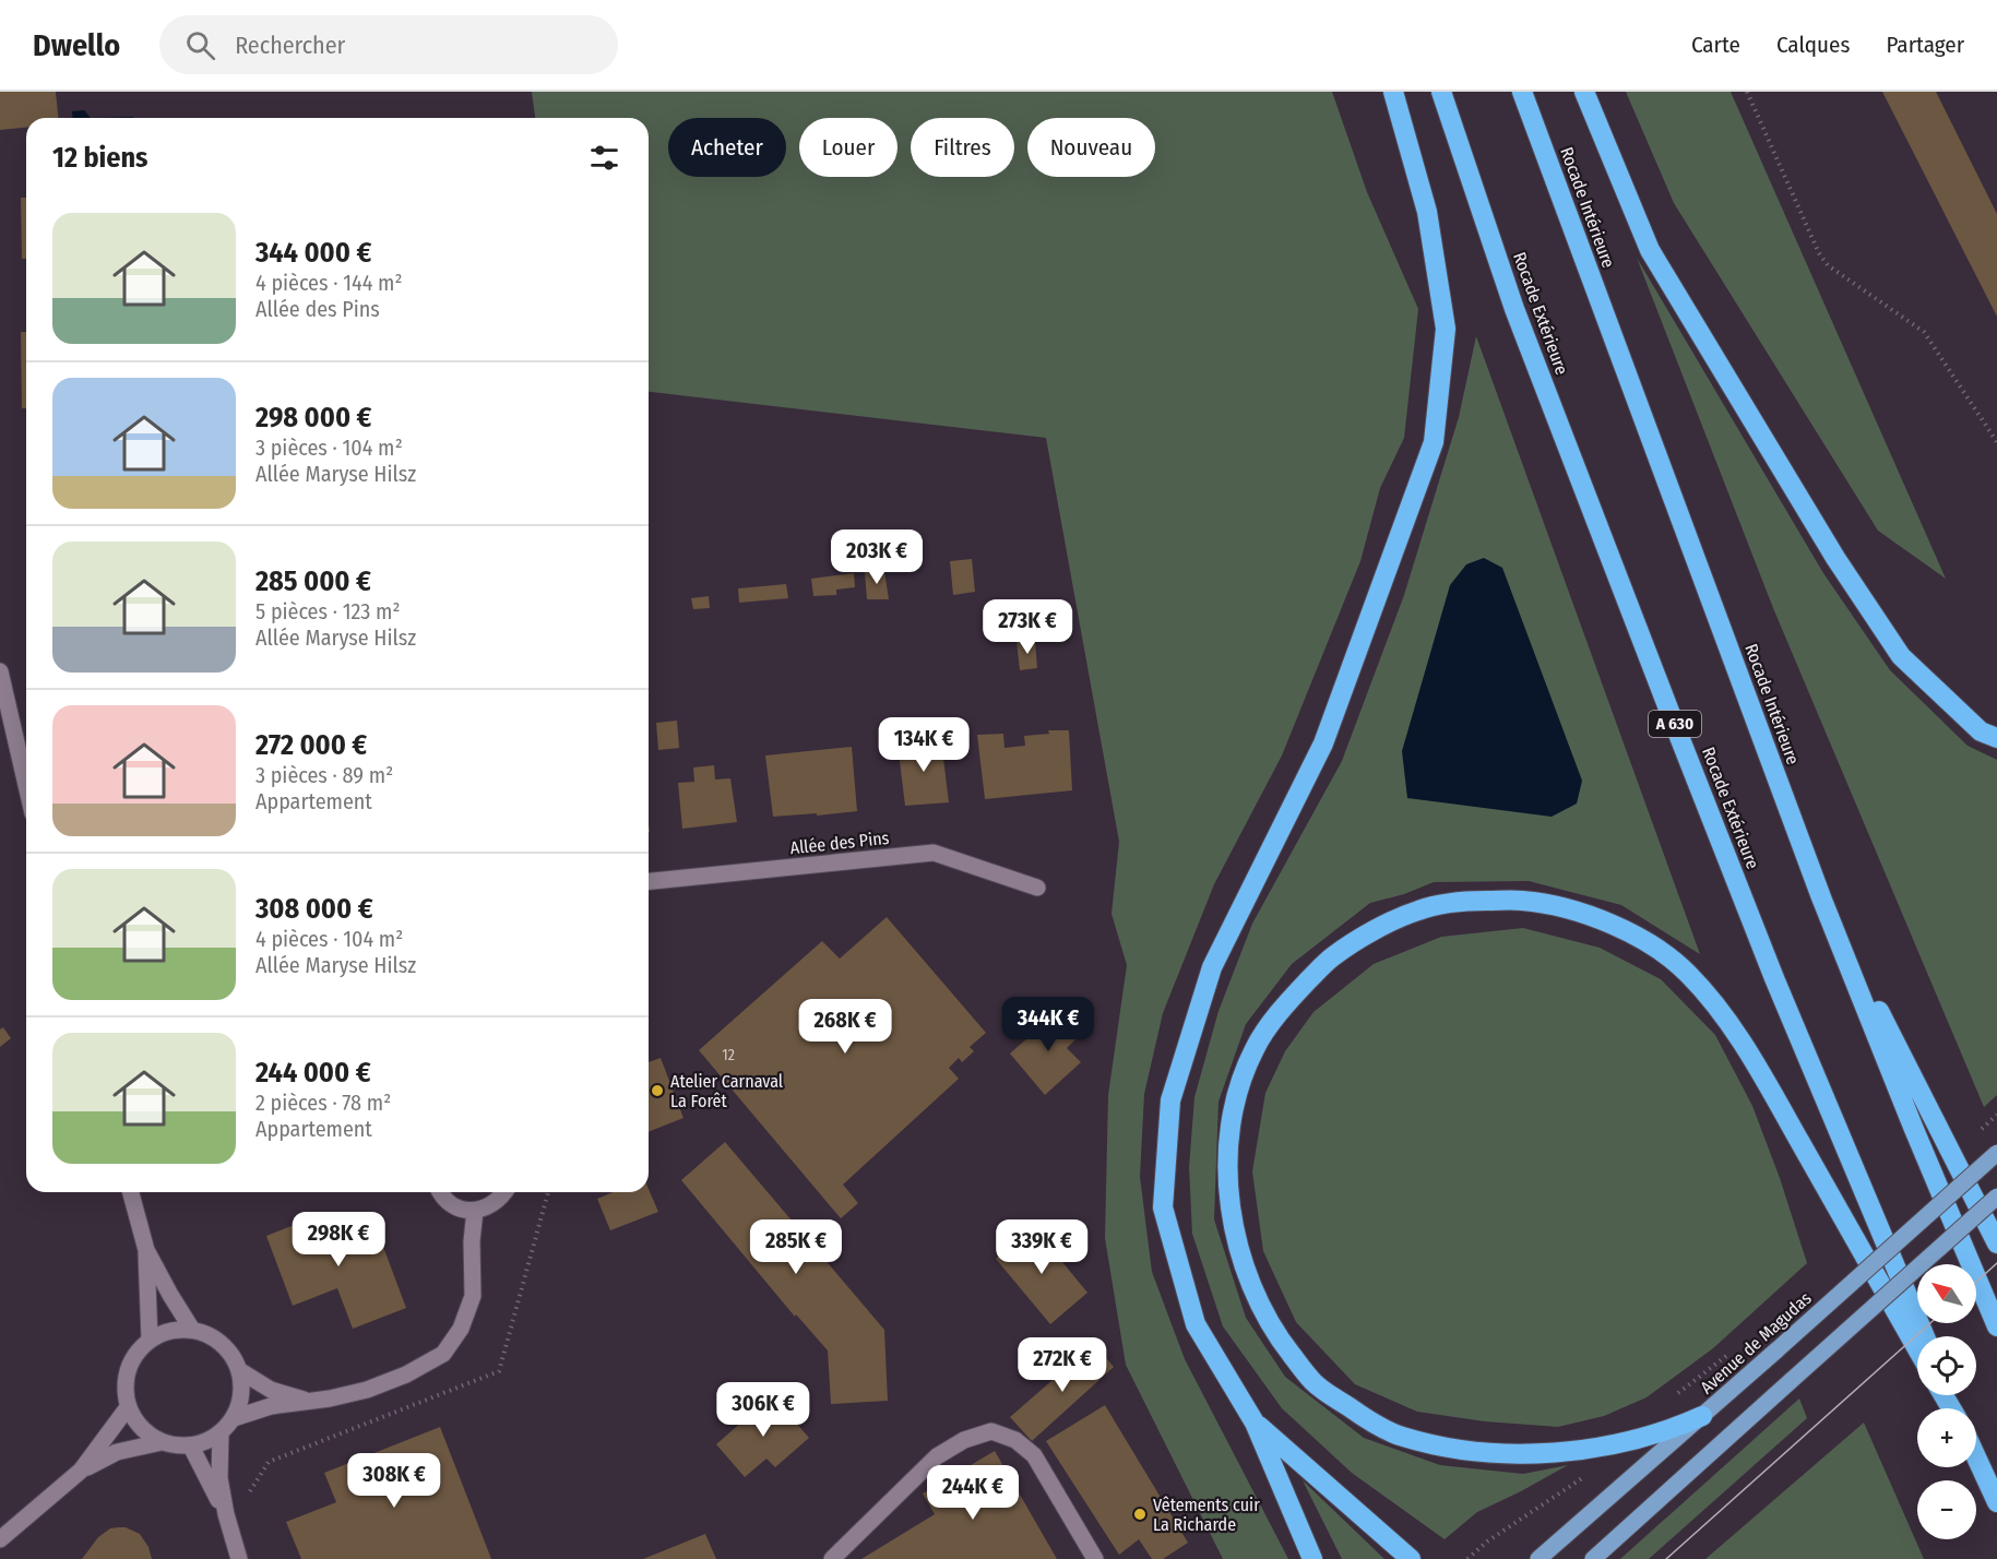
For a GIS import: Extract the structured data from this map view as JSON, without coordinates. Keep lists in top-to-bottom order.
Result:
{
  "streets": {
    "highway": ["Rocade Intérieure", "Rocade Extérieure", "A 630"],
    "main road": ["Avenue de Magudas"],
    "street": ["Allée des Pins"]
  },
  "places": ["Atelier Carnaval La Forêt", "Vêtements cuir La Richarde"],
  "house_numbers": ["12"],
  "north": "top left",
  "page": {
    "header": "Dwello",
    "search": "Rechercher",
    "nav": ["Carte", "Calques", "Partager"],
    "chip": [
      "Acheter",
      "Louer",
      "Filtres",
      "Nouveau"
    ],
    "heading": "12 biens",
    "list": [
      {
        "name": "344 000 €",
        "note": "4 pièces · 144 m² · Allée des Pins"
      },
      {
        "name": "298 000 €",
        "note": "3 pièces · 104 m² · Allée Maryse Hilsz"
      },
      {
        "name": "285 000 €",
        "note": "5 pièces · 123 m² · Allée Maryse Hilsz"
      },
      {
        "name": "272 000 €",
        "note": "3 pièces · 89 m² · Appartement"
      },
      {
        "name": "308 000 €",
        "note": "4 pièces · 104 m² · Allée Maryse Hilsz"
      },
      {
        "name": "244 000 €",
        "note": "2 pièces · 78 m² · Appartement"
      }
    ],
    "price": [
      "203K €",
      "273K €",
      "134K €",
      "344K €",
      "268K €",
      "298K €",
      "285K €",
      "339K €",
      "272K €",
      "306K €",
      "308K €",
      "244K €"
    ],
    "map_buttons": ["+", "−"]
  }
}
